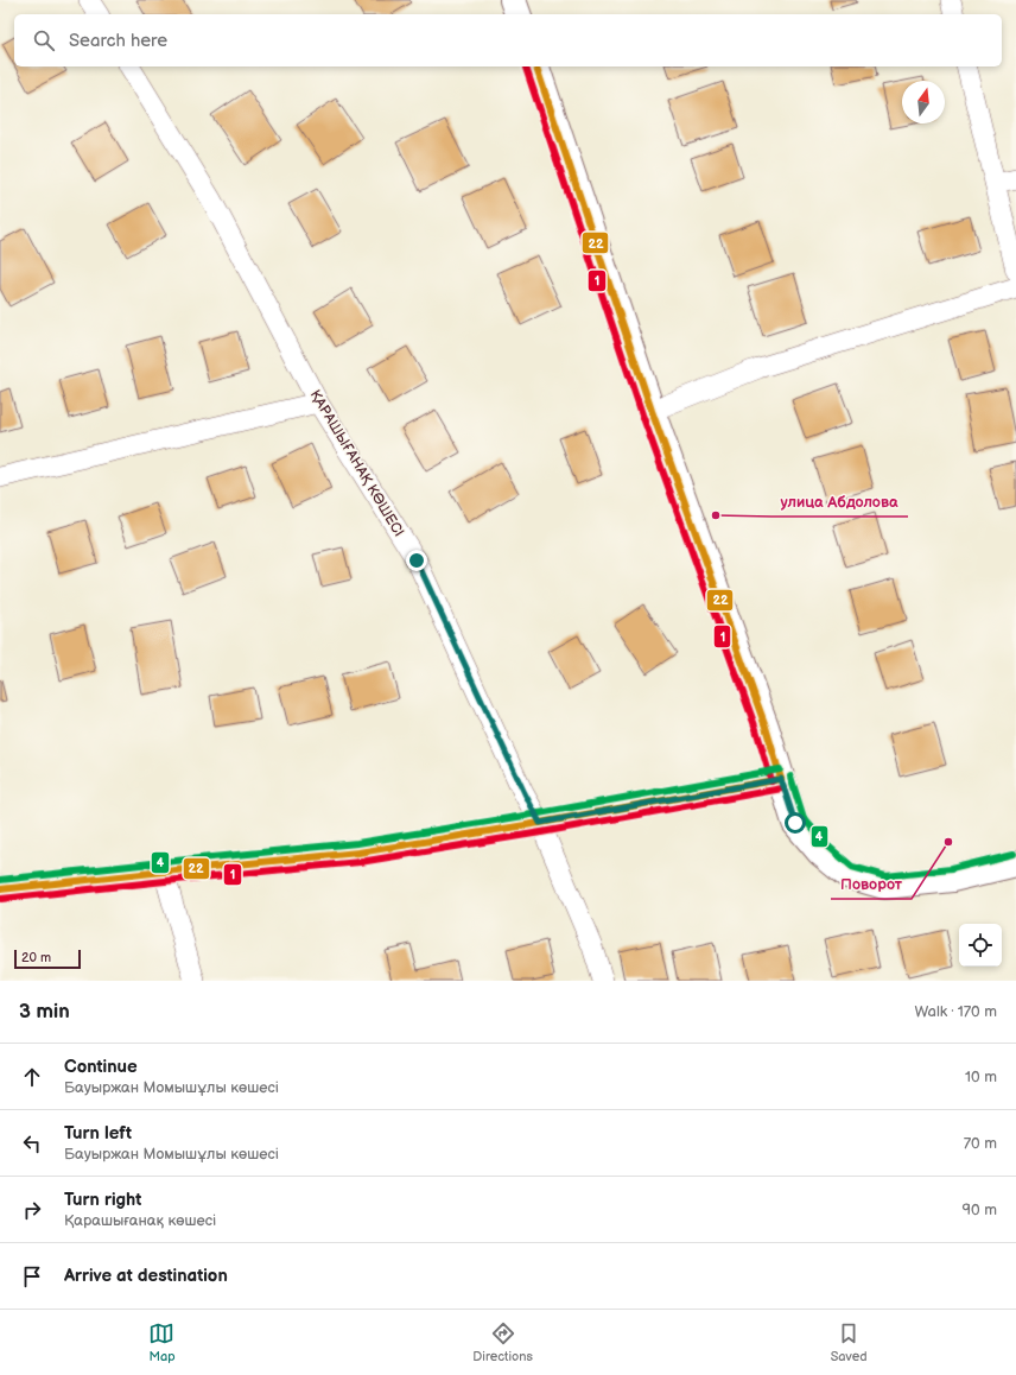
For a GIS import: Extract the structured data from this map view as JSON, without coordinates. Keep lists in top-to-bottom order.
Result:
{
  "streets": {
    "street": ["ҚАРАШЫҒАНАҚ КӨШЕСІ"]
  },
  "places": ["улица Абдолова", "Поворот"],
  "lines": ["transit line 22", "transit line 1", "transit line 4"],
  "scale_bar": "20 m",
  "north": "top",
  "page": {
    "search": "Search here",
    "scale": "20 m",
    "heading": ["3 min", "Walk · 170 m"],
    "list": [
      ["Continue", "Бауыржан Момышұлы көшесі", "10 m"],
      ["Turn left", "Бауыржан Момышұлы көшесі", "70 m"],
      ["Turn right", "Қарашығанақ көшесі", "90 m"],
      "Arrive at destination"
    ],
    "nav": ["Map", "Directions", "Saved"]
  }
}
